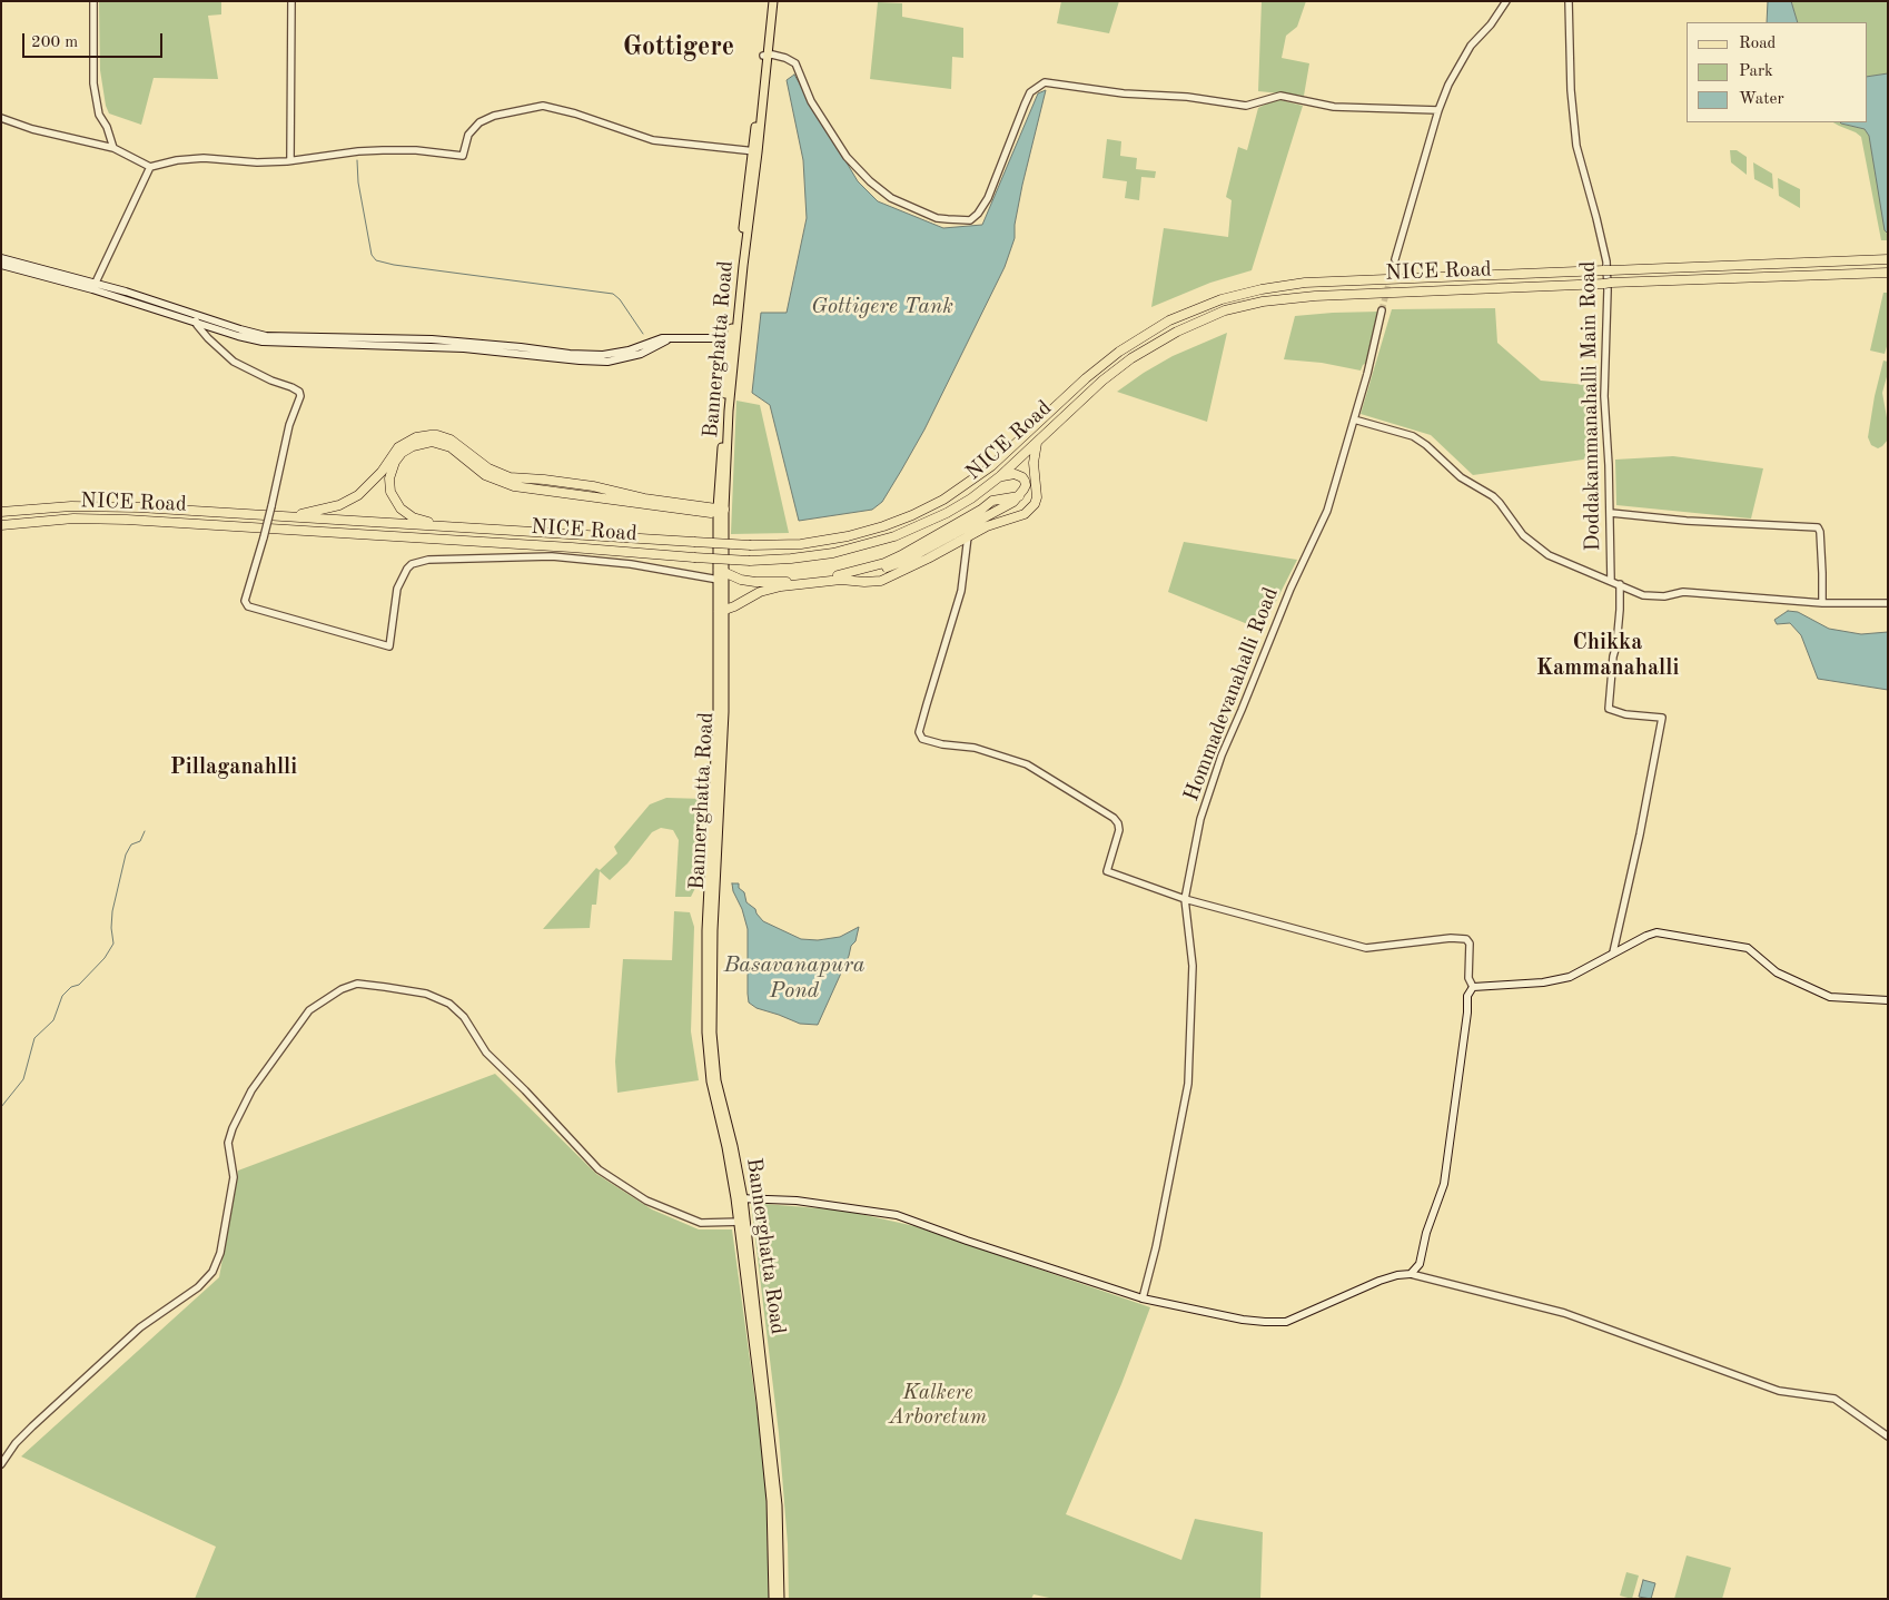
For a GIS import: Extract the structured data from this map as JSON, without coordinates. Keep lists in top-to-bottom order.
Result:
{
  "streets": {
    "highway": ["NICE Road"],
    "main road": ["Bannerghatta Road"],
    "street": ["Doddakammanahalli Main Road", "Hommadevanahalli Road"]
  },
  "districts": ["Gottigere", "Chikka Kammanahalli", "Pillaganahlli"],
  "water": ["Gottigere Tank", "Basavanapura Pond"],
  "parks": ["Kalkere Arboretum"],
  "legend": ["Road", "Park", "Water"],
  "scale_bar": "200 m"
}
